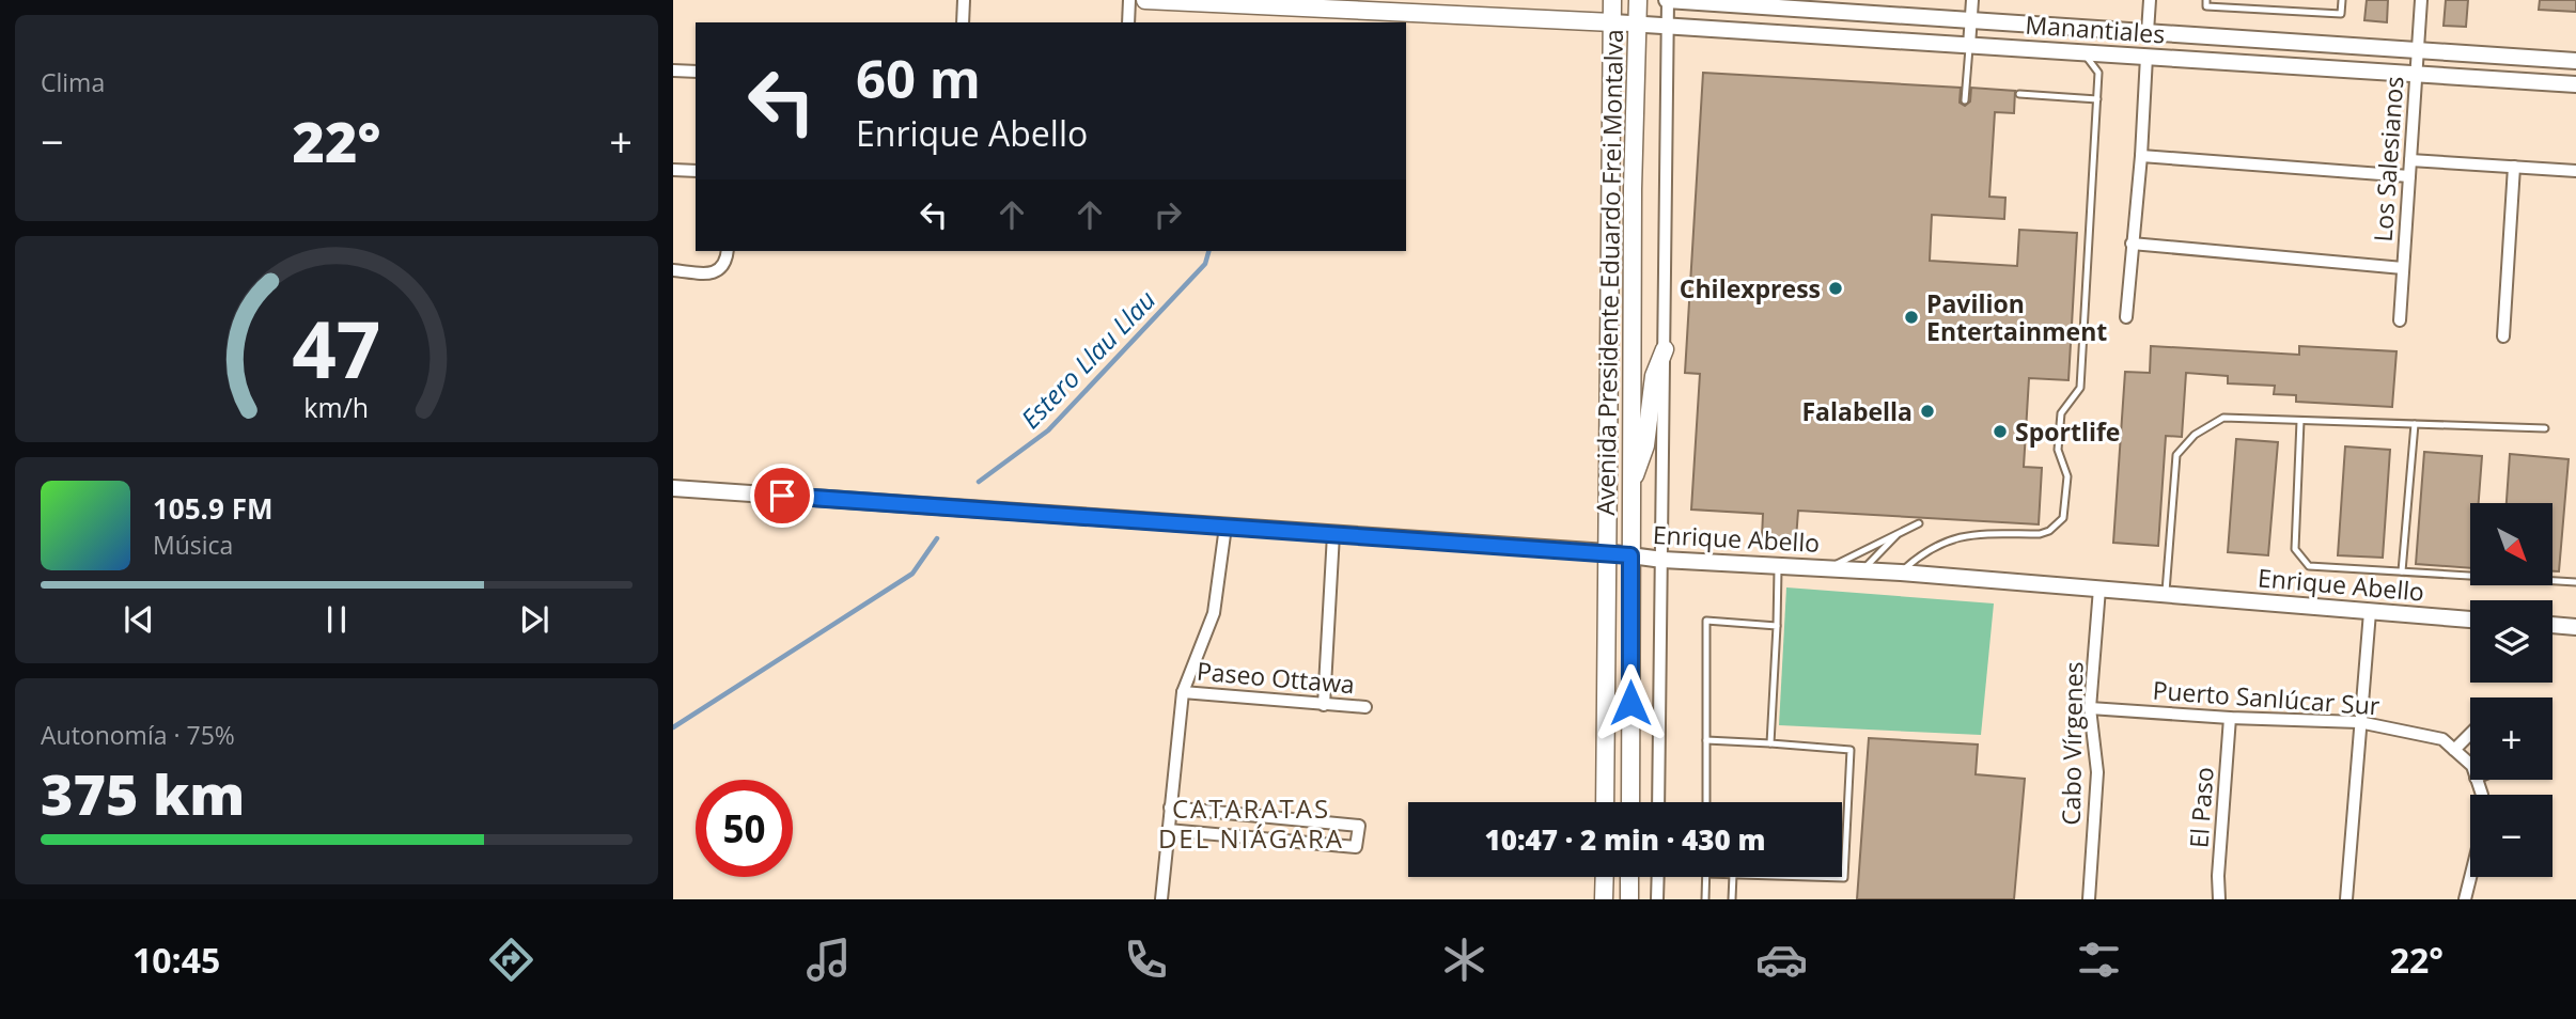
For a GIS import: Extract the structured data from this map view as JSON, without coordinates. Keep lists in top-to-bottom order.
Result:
{
  "streets": {
    "main road": ["Avenida Presidente Eduardo Frei Montalva"],
    "street": [
      "Manantiales",
      "Los Salesianos",
      "Enrique Abello",
      "Paseo Ottawa",
      "Puerto Sanlúcar Sur",
      "Cabo Vírgenes",
      "El Paso"
    ]
  },
  "crossings": [
    ["Manantiales", "Los Salesianos"],
    ["Manantiales", "Avenida Presidente Eduardo Frei Montalva"],
    ["Avenida Presidente Eduardo Frei Montalva", "Enrique Abello"],
    ["Enrique Abello", "Cabo Vírgenes"],
    ["Puerto Sanlúcar Sur", "Cabo Vírgenes"],
    ["Puerto Sanlúcar Sur", "El Paso"]
  ],
  "districts": ["CATARATAS DEL NIÁGARA"],
  "water": ["Estero Llau Llau"],
  "places": [
    "Chilexpress",
    "Pavilion Entertainment",
    "Falabella",
    "Sportlife"
  ],
  "north": "bottom right",
  "page": {
    "tile": [
      "Clima",
      ["Autonomía · 75%", "375 km"]
    ],
    "turn": ["60 m", "Enrique Abello"],
    "heat": ["−", "22°", "+"],
    "song": ["105.9 FM", "Música"],
    "map_buttons": ["+", "−"],
    "limit": "50",
    "trip": "10:47 · 2 min · 430 m",
    "tabs": ["10:45", "22°"],
    "gauge": ["47", "km/h"]
  }
}
